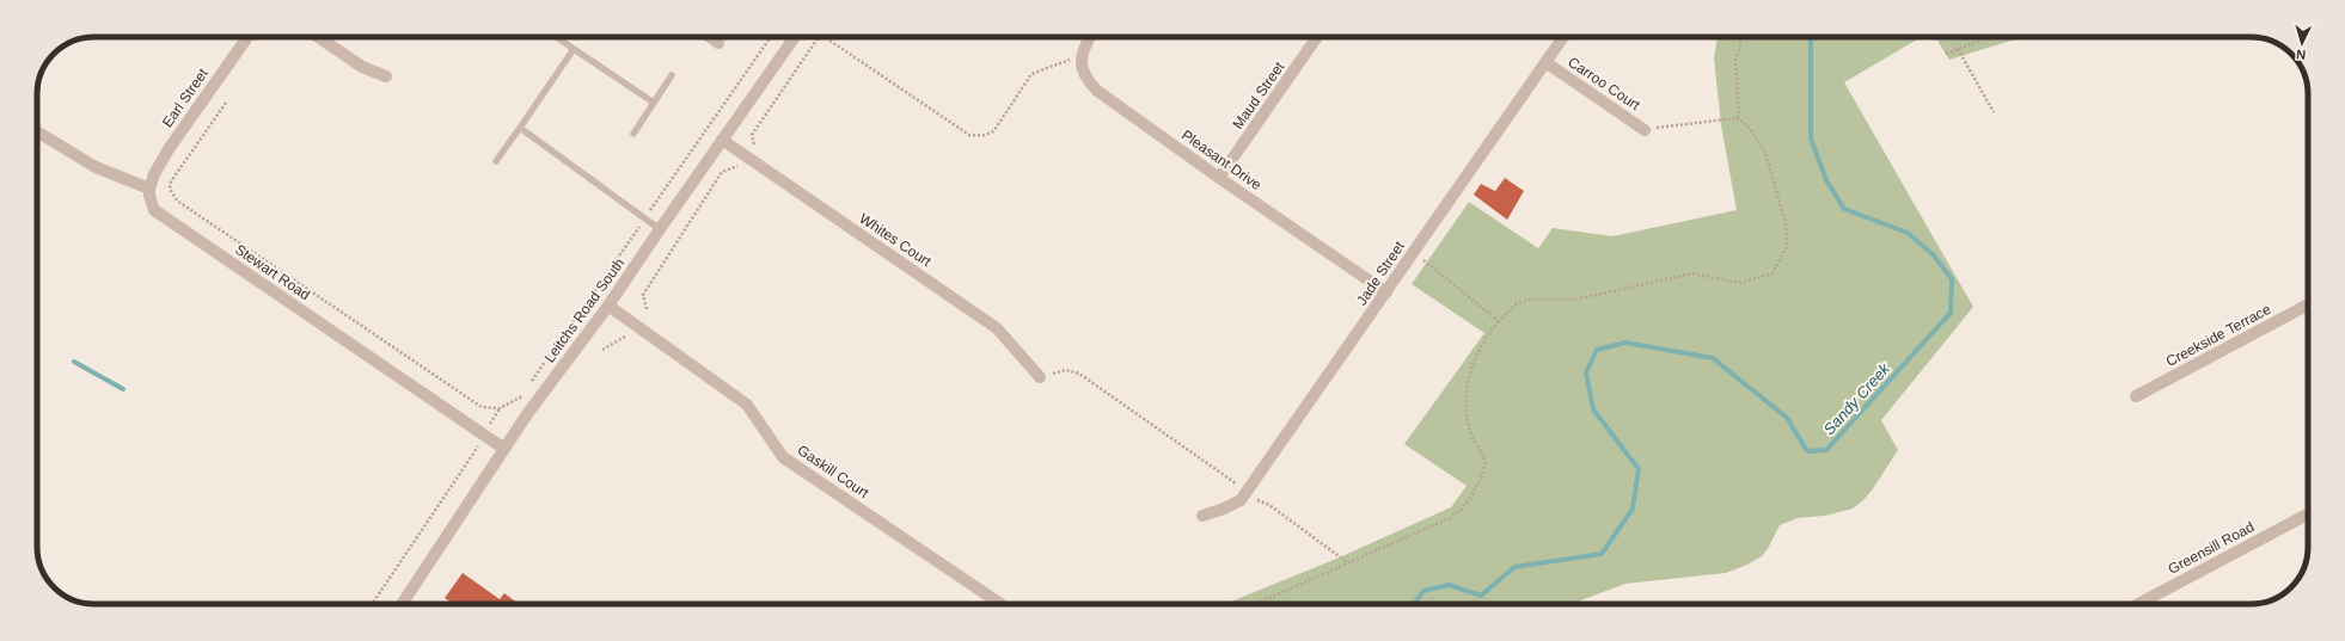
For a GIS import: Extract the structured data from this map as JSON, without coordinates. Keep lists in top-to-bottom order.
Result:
{
  "streets": {
    "street": [
      "Carroo Court",
      "Maud Street",
      "Earl Street",
      "Pleasant Drive",
      "Whites Court",
      "Stewart Road",
      "Jade Street",
      "Leitchs Road South",
      "Creekside Terrace",
      "Gaskill Court",
      "Greensill Road"
    ]
  },
  "crossings": [
    ["Carroo Court", "Jade Street"],
    ["Maud Street", "Pleasant Drive"],
    ["Earl Street", "Stewart Road"],
    ["Pleasant Drive", "Jade Street"],
    ["Whites Court", "Leitchs Road South"],
    ["Stewart Road", "Leitchs Road South"],
    ["Leitchs Road South", "Gaskill Court"]
  ],
  "water": ["Sandy Creek"],
  "north": "bottom"
}
